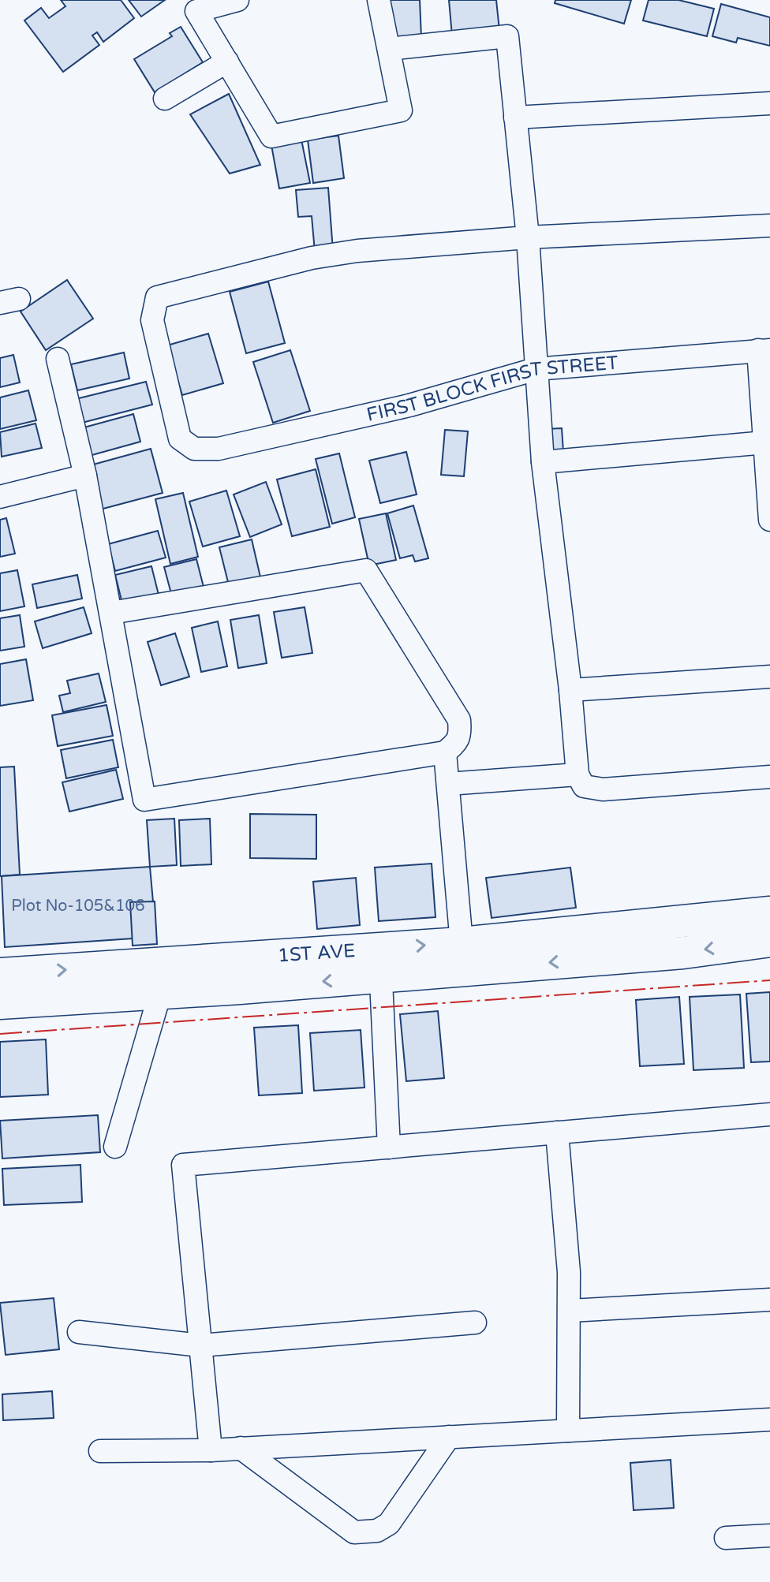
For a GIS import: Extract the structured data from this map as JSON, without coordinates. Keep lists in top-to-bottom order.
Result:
{
  "streets": {
    "main road": ["1ST AVE"],
    "street": ["FIRST BLOCK FIRST STREET"]
  },
  "house_numbers": ["Plot No-105&106"]
}
